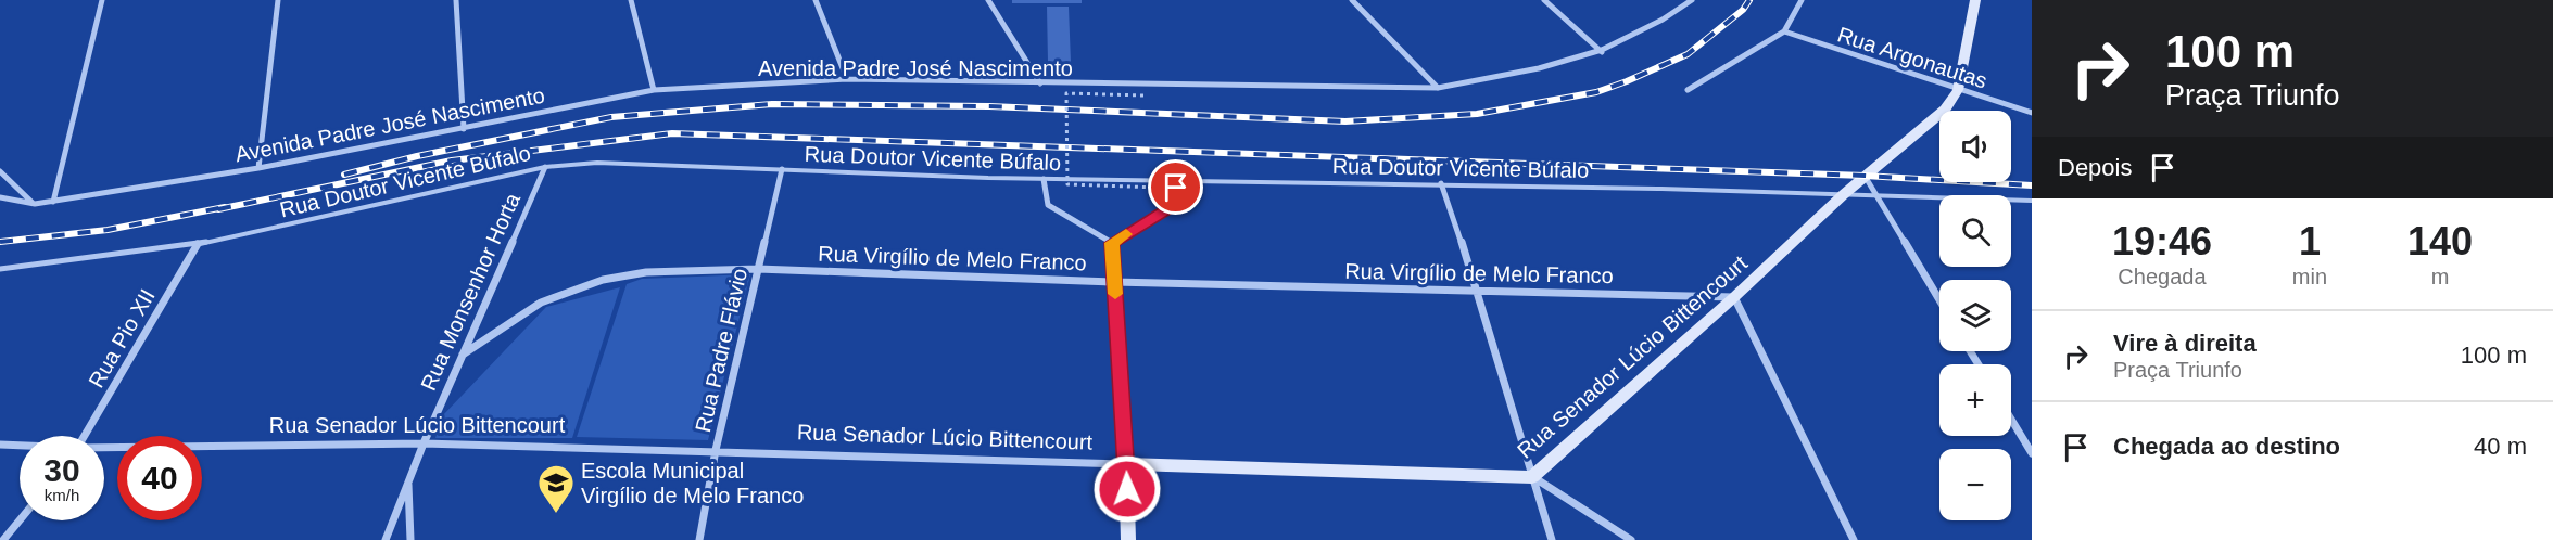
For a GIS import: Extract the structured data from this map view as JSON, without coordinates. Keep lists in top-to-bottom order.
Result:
{
  "streets": {
    "street": [
      "Rua Argonautas",
      "Avenida Padre José Nascimento",
      "Rua Virgílio de Melo Franco",
      "Rua Monsenhor Horta",
      "Rua Pio XII",
      "Rua Padre Flávio",
      "Rua Senador Lúcio Bittencourt"
    ],
    "lane": ["Rua Doutor Vicente Búfalo"]
  },
  "crossings": [
    ["Rua Argonautas", "Rua Senador Lúcio Bittencourt"],
    ["Rua Doutor Vicente Búfalo", "Rua Monsenhor Horta"],
    ["Rua Doutor Vicente Búfalo", "Rua Pio XII"],
    ["Rua Doutor Vicente Búfalo", "Rua Padre Flávio"],
    ["Rua Doutor Vicente Búfalo", "Rua Senador Lúcio Bittencourt"],
    ["Rua Virgílio de Melo Franco", "Rua Monsenhor Horta"],
    ["Rua Virgílio de Melo Franco", "Rua Padre Flávio"],
    ["Rua Virgílio de Melo Franco", "Rua Senador Lúcio Bittencourt"],
    ["Rua Monsenhor Horta", "Rua Senador Lúcio Bittencourt"],
    ["Rua Padre Flávio", "Rua Senador Lúcio Bittencourt"]
  ],
  "places": {
    "school or university": ["Escola Municipal Virgílio de Melo Franco"]
  },
  "page": {
    "turn": ["100 m", "Praça Triunfo"],
    "map_buttons": ["+", "−"],
    "then": "Depois",
    "eta": [
      "19:46",
      "Chegada",
      "1",
      "min",
      "140",
      "m"
    ],
    "list": [
      {
        "name": "Vire à direita",
        "note": "Praça Triunfo",
        "value": "100 m"
      },
      {
        "name": "Chegada ao destino",
        "value": "40 m"
      }
    ],
    "speed": "30 km/h",
    "limit": "40"
  }
}
